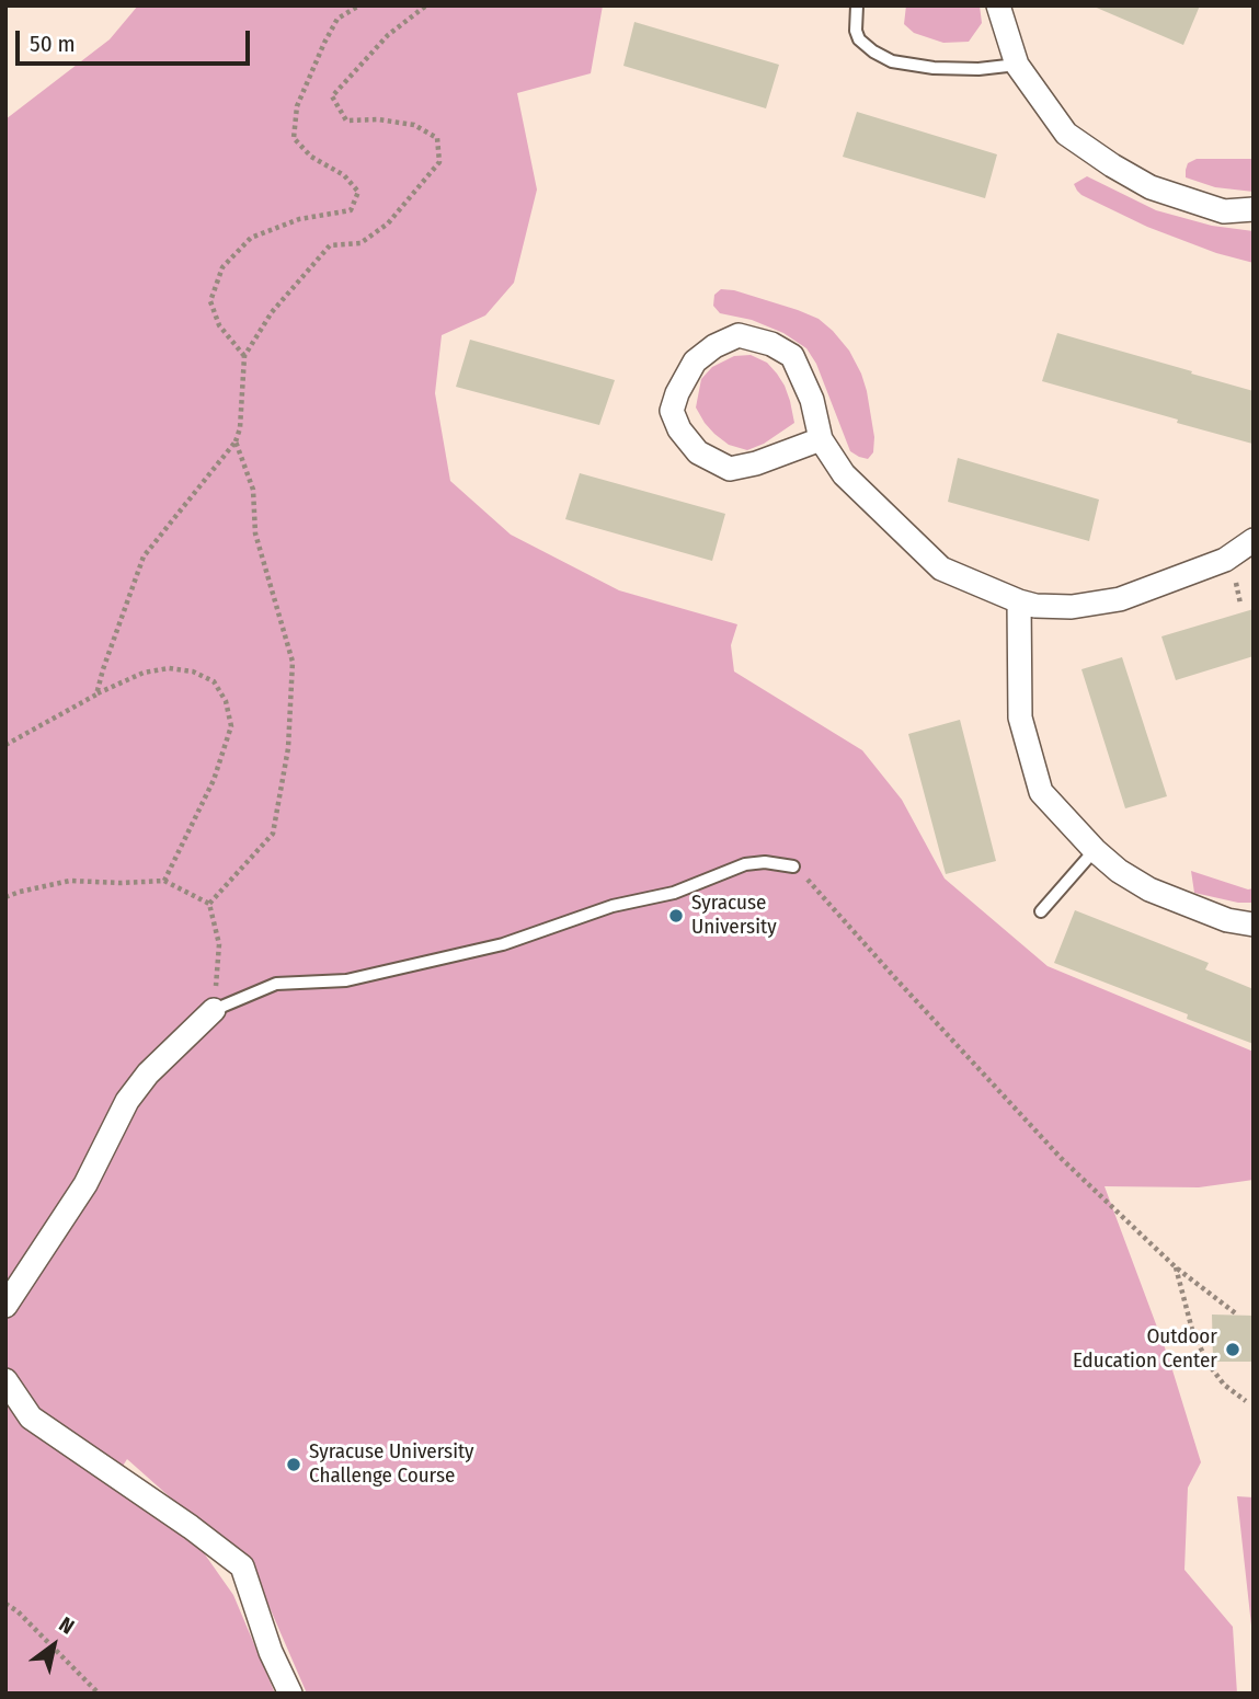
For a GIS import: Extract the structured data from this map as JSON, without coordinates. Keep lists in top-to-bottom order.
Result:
{
  "places": ["Syracuse University", "Outdoor Education Center", "Syracuse University Challenge Course"],
  "scale_bar": "50 m",
  "north": "top right"
}
